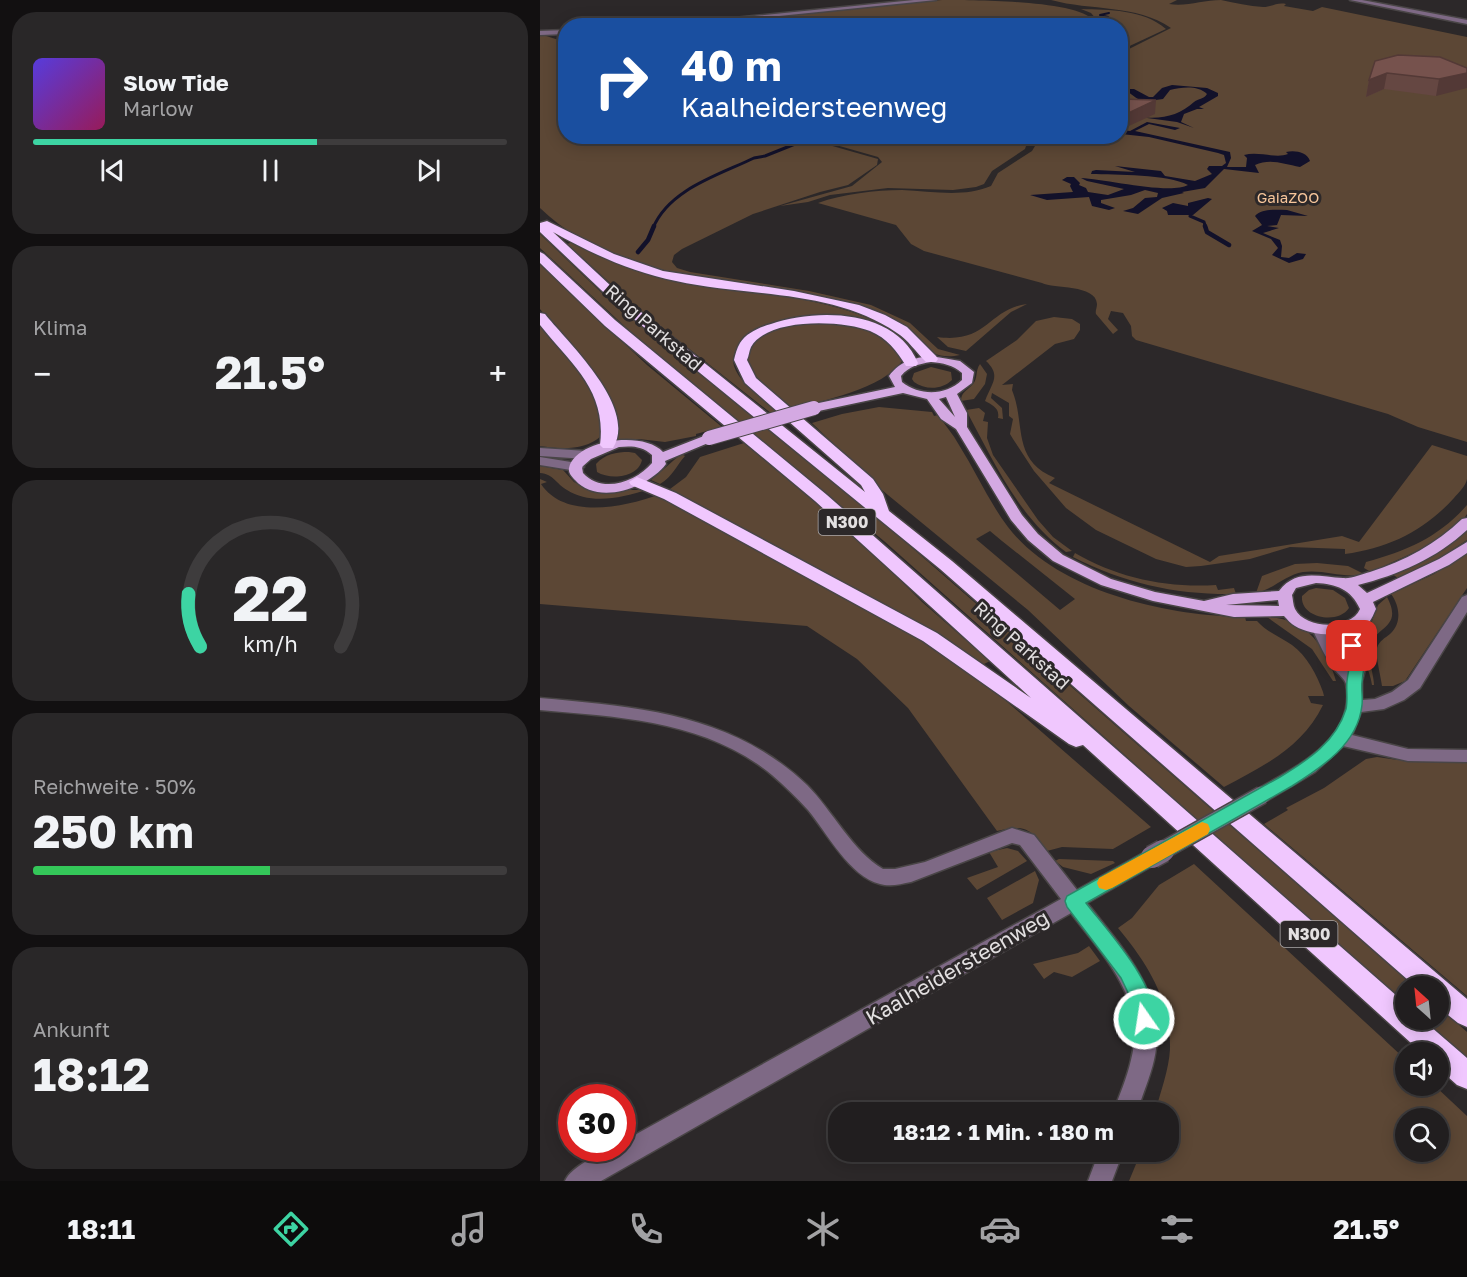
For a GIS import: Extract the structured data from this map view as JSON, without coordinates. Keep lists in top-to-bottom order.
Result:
{
  "streets": {
    "highway": ["Ring Parkstad", "N300"],
    "street": ["Kaalheidersteenweg"]
  },
  "crossings": [
    ["Ring Parkstad", "N300"]
  ],
  "parks": ["GaiaZOO"],
  "north": "top left",
  "page": {
    "turn": ["40 m", "Kaalheidersteenweg"],
    "song": ["Slow Tide", "Marlow"],
    "tile": [
      "Klima",
      ["Reichweite · 50%", "250 km"],
      ["Ankunft", "18:12"]
    ],
    "heat": ["−", "21.5°", "+"],
    "limit": "30",
    "trip": "18:12 · 1 Min. · 180 m",
    "tabs": ["18:11", "21.5°"],
    "gauge": ["22", "km/h"]
  }
}
